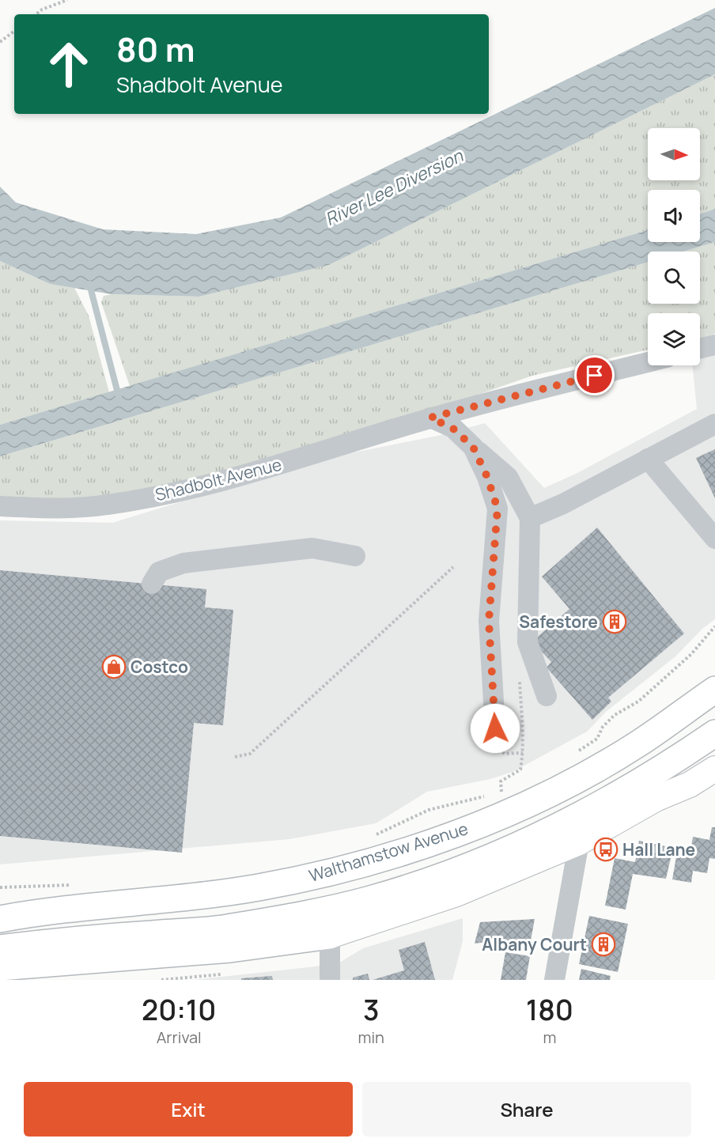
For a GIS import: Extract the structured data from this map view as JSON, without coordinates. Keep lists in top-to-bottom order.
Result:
{
  "streets": {
    "highway": ["Walthamstow Avenue"],
    "street": ["Shadbolt Avenue"]
  },
  "water": ["River Lee Diversion"],
  "places": {
    "building": ["Safestore", "Albany Court"],
    "shop": ["Costco"],
    "bus stop": ["Hall Lane"]
  },
  "north": "right",
  "page": {
    "turn": ["80 m", "Shadbolt Avenue"],
    "eta": [
      "20:10",
      "Arrival",
      "3",
      "min",
      "180",
      "m"
    ],
    "buttons": ["Exit", "Share"]
  }
}
